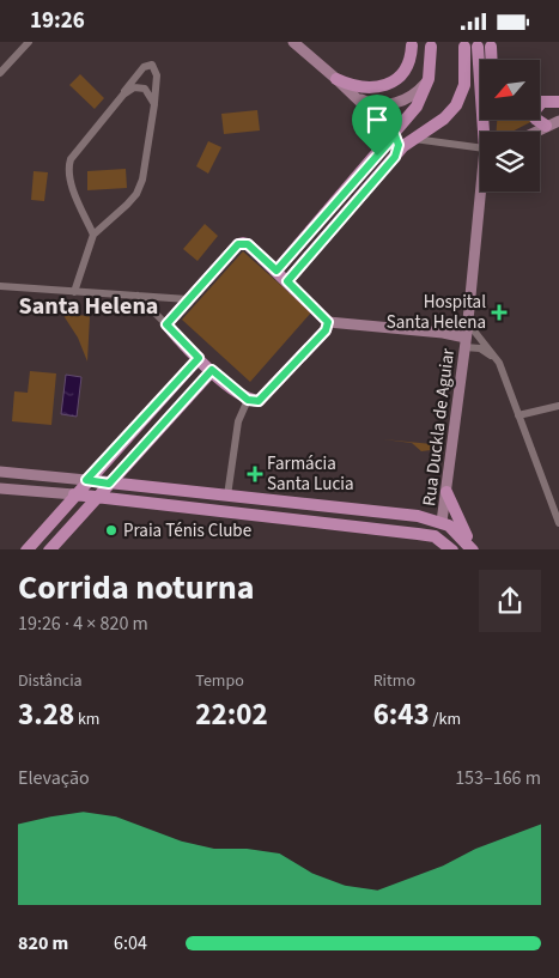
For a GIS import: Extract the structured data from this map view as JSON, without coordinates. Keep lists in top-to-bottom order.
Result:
{
  "streets": {
    "main road": ["Rua Duckla de Aguiar"]
  },
  "districts": ["Santa Helena"],
  "places": {
    "health": ["Hospital Santa Helena", "Farmácia Santa Lucia"],
    "other": ["Praia Ténis Clube"]
  },
  "north": "bottom left",
  "page": {
    "status": "19:26",
    "heading": ["Corrida noturna", "19:26 · 4 × 820 m"],
    "stats": [
      ["Distância", "3.28 km"],
      ["Tempo", "22:02"],
      ["Ritmo", "6:43 /km"]
    ],
    "chart": ["Elevação", "153–166 m"],
    "list": [
      {
        "name": "820 m",
        "note": "6:04"
      }
    ]
  }
}
